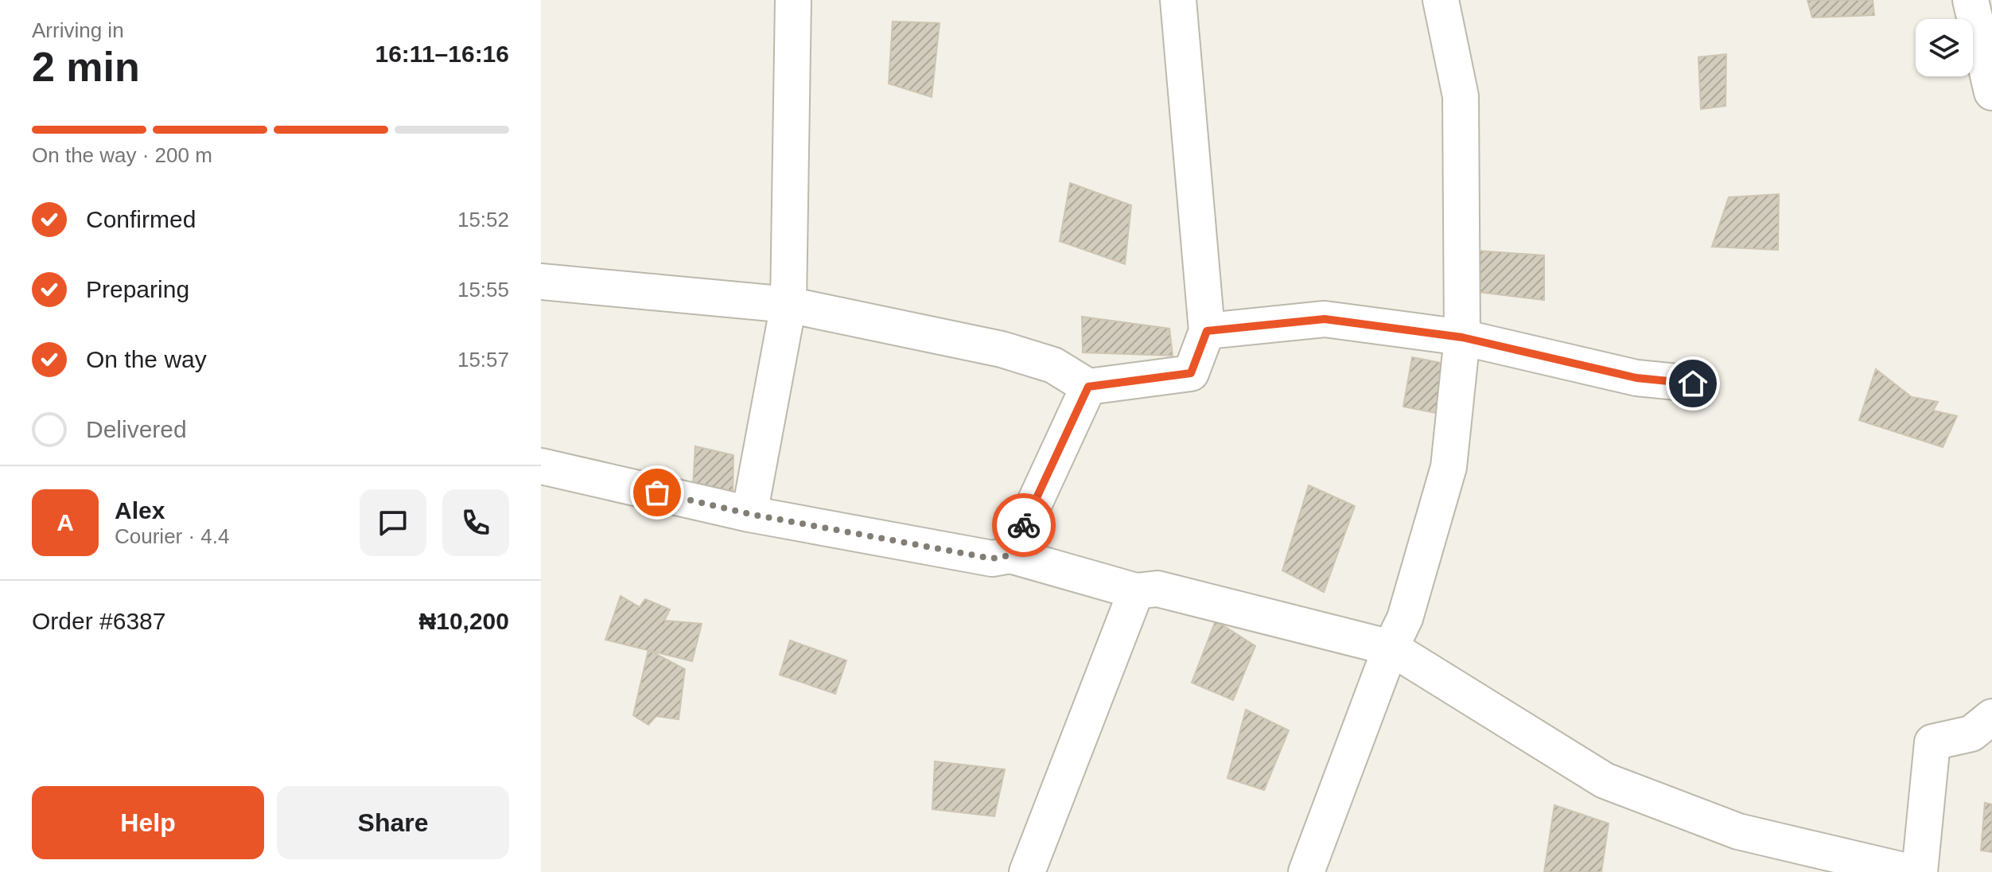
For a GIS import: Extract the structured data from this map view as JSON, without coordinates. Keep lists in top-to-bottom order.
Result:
{
  "page": {
    "heading": ["2 min", "Arriving in", "16:11–16:16"],
    "panel": [
      "Alex",
      "Courier · 4.4",
      "Order #6387",
      "₦10,200"
    ],
    "bar": "On the way · 200 m",
    "list": [
      ["Confirmed", "15:52"],
      ["Preparing", "15:55"],
      ["On the way", "15:57"],
      "Delivered"
    ],
    "round": "A",
    "buttons": ["Help", "Share"]
  }
}
